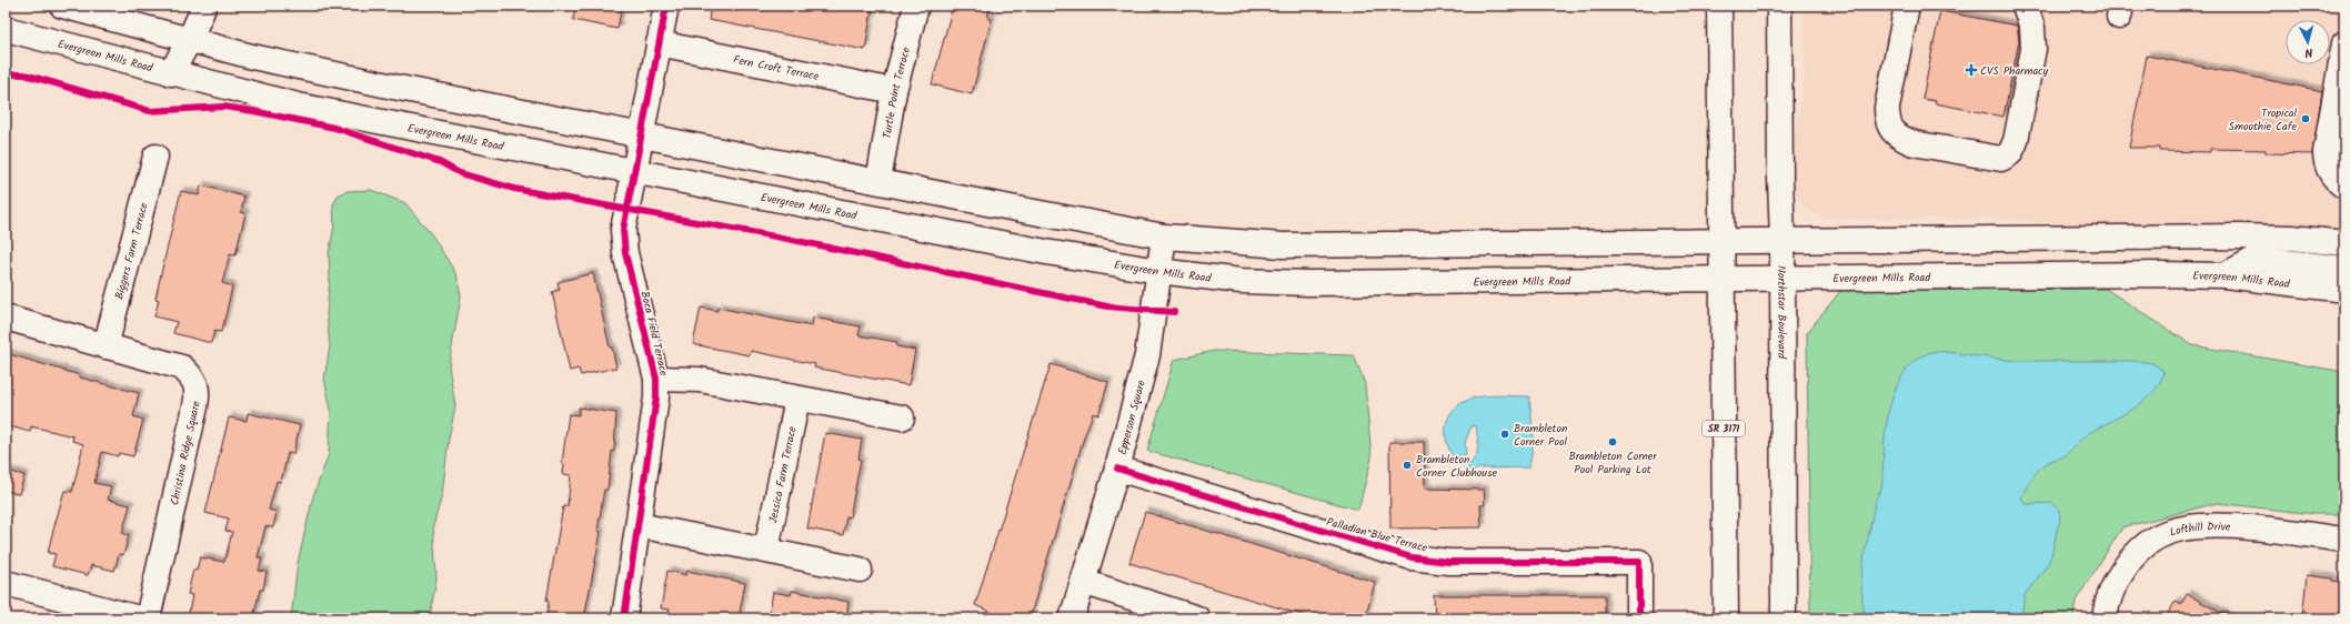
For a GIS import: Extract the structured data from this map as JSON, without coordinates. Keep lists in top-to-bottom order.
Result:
{
  "streets": {
    "main road": [
      "Evergreen Mills Road",
      "Fern Croft Terrace",
      "Turtle Point Terrace",
      "Biggers Farm Terrace",
      "Northstar Boulevard",
      "Boca Field Terrace",
      "Epperson Square",
      "SR 3171",
      "Christina Ridge Square",
      "Jessica Farm Terrace",
      "Lofthill Drive",
      "Palladian Blue Terrace"
    ]
  },
  "crossings": [
    ["Evergreen Mills Road", "Northstar Boulevard"],
    ["Evergreen Mills Road", "Boca Field Terrace"],
    ["Evergreen Mills Road", "Epperson Square"],
    ["Evergreen Mills Road", "SR 3171"],
    ["Fern Croft Terrace", "Turtle Point Terrace"],
    ["Fern Croft Terrace", "Boca Field Terrace"],
    ["Biggers Farm Terrace", "Christina Ridge Square"],
    ["Epperson Square", "Palladian Blue Terrace"]
  ],
  "places": {
    "health": ["CVS Pharmacy"],
    "other": [
      "Tropical Smoothie Cafe",
      "Brambleton Corner Pool",
      "Brambleton Corner Pool Parking Lot",
      "Brambleton Corner Clubhouse"
    ]
  },
  "north": "bottom"
}
